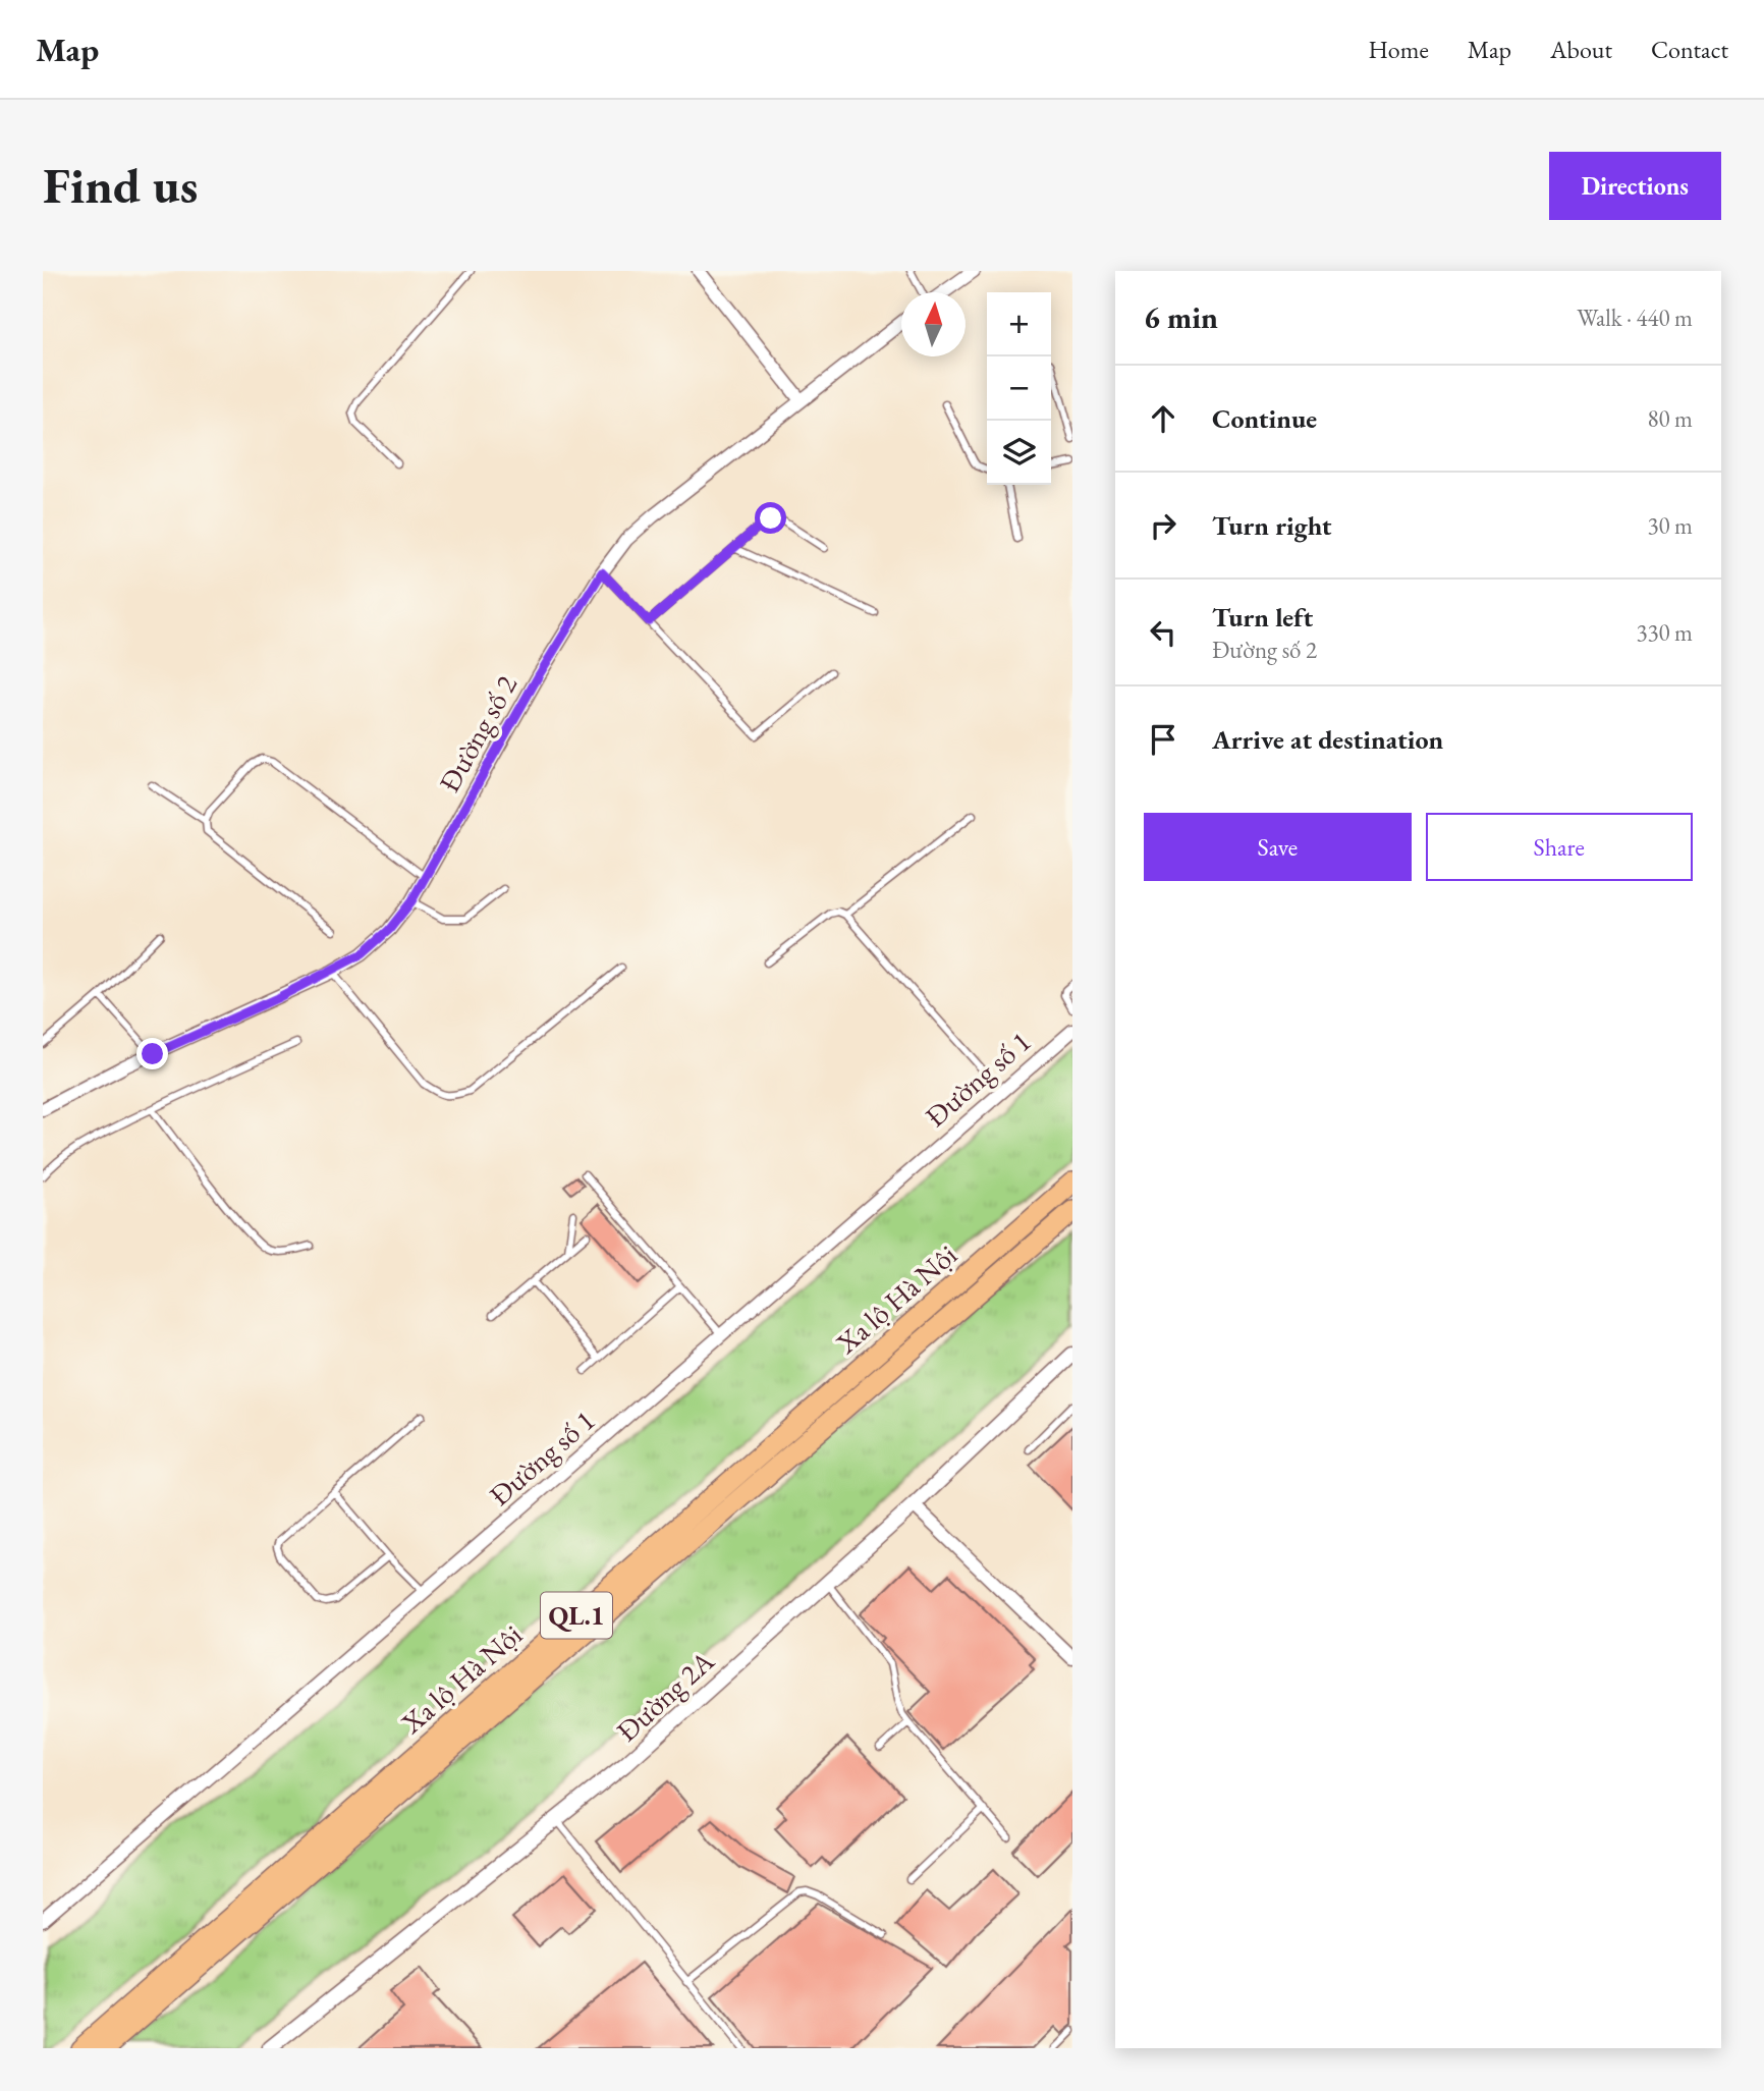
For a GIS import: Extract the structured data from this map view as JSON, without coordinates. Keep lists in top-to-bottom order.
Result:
{
  "streets": {
    "highway": ["Xa lộ Hà Nội", "QL.1"],
    "street": ["Đường số 2", "Đường số 1", "Đường 2A"]
  },
  "north": "top",
  "page": {
    "header": "Map",
    "nav": [
      "Home",
      "Map",
      "About",
      "Contact"
    ],
    "buttons": [
      "Directions",
      ["Save", "Share"]
    ],
    "title": "Find us",
    "heading": ["6 min", "Walk · 440 m"],
    "map_buttons": ["+", "−"],
    "list": [
      ["Continue", "80 m"],
      ["Turn right", "30 m"],
      ["Turn left", "Đường số 2", "330 m"],
      "Arrive at destination"
    ]
  }
}
